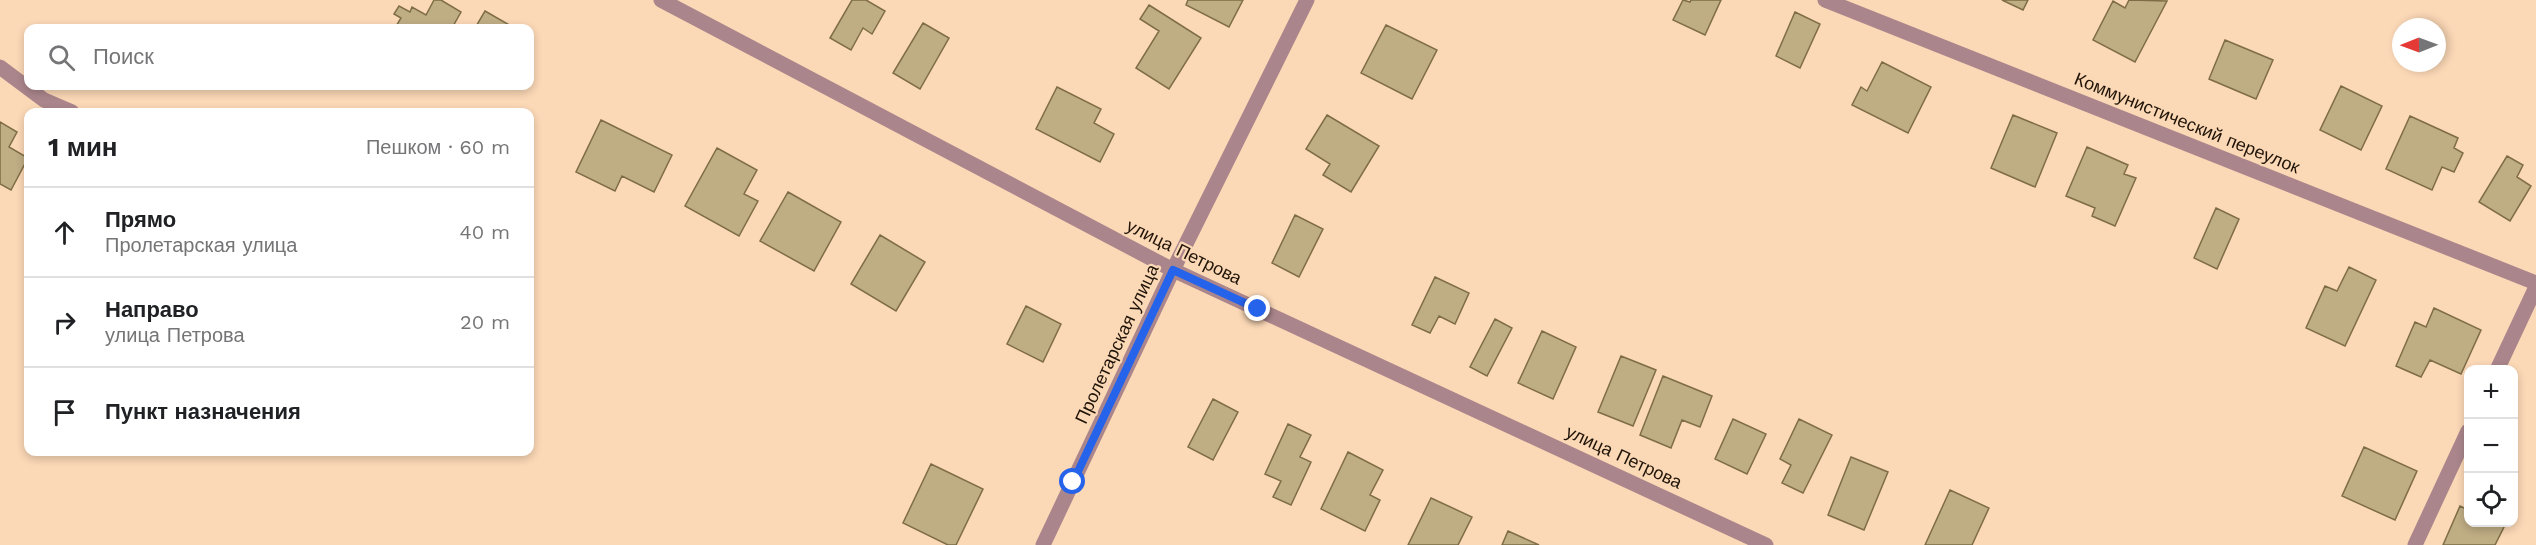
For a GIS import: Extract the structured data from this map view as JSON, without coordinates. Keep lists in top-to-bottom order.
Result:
{
  "streets": {
    "street": ["Коммунистический переулок", "улица Петрова", "Пролетарская улица"]
  },
  "crossings": [
    ["улица Петрова", "Пролетарская улица"]
  ],
  "north": "left",
  "page": {
    "search": "Поиск",
    "heading": ["1 мин", "Пешком · 60 m"],
    "list": [
      ["Прямо", "Пролетарская улица", "40 m"],
      ["Направо", "улица Петрова", "20 m"],
      "Пункт назначения"
    ],
    "map_buttons": ["+", "−"]
  }
}
